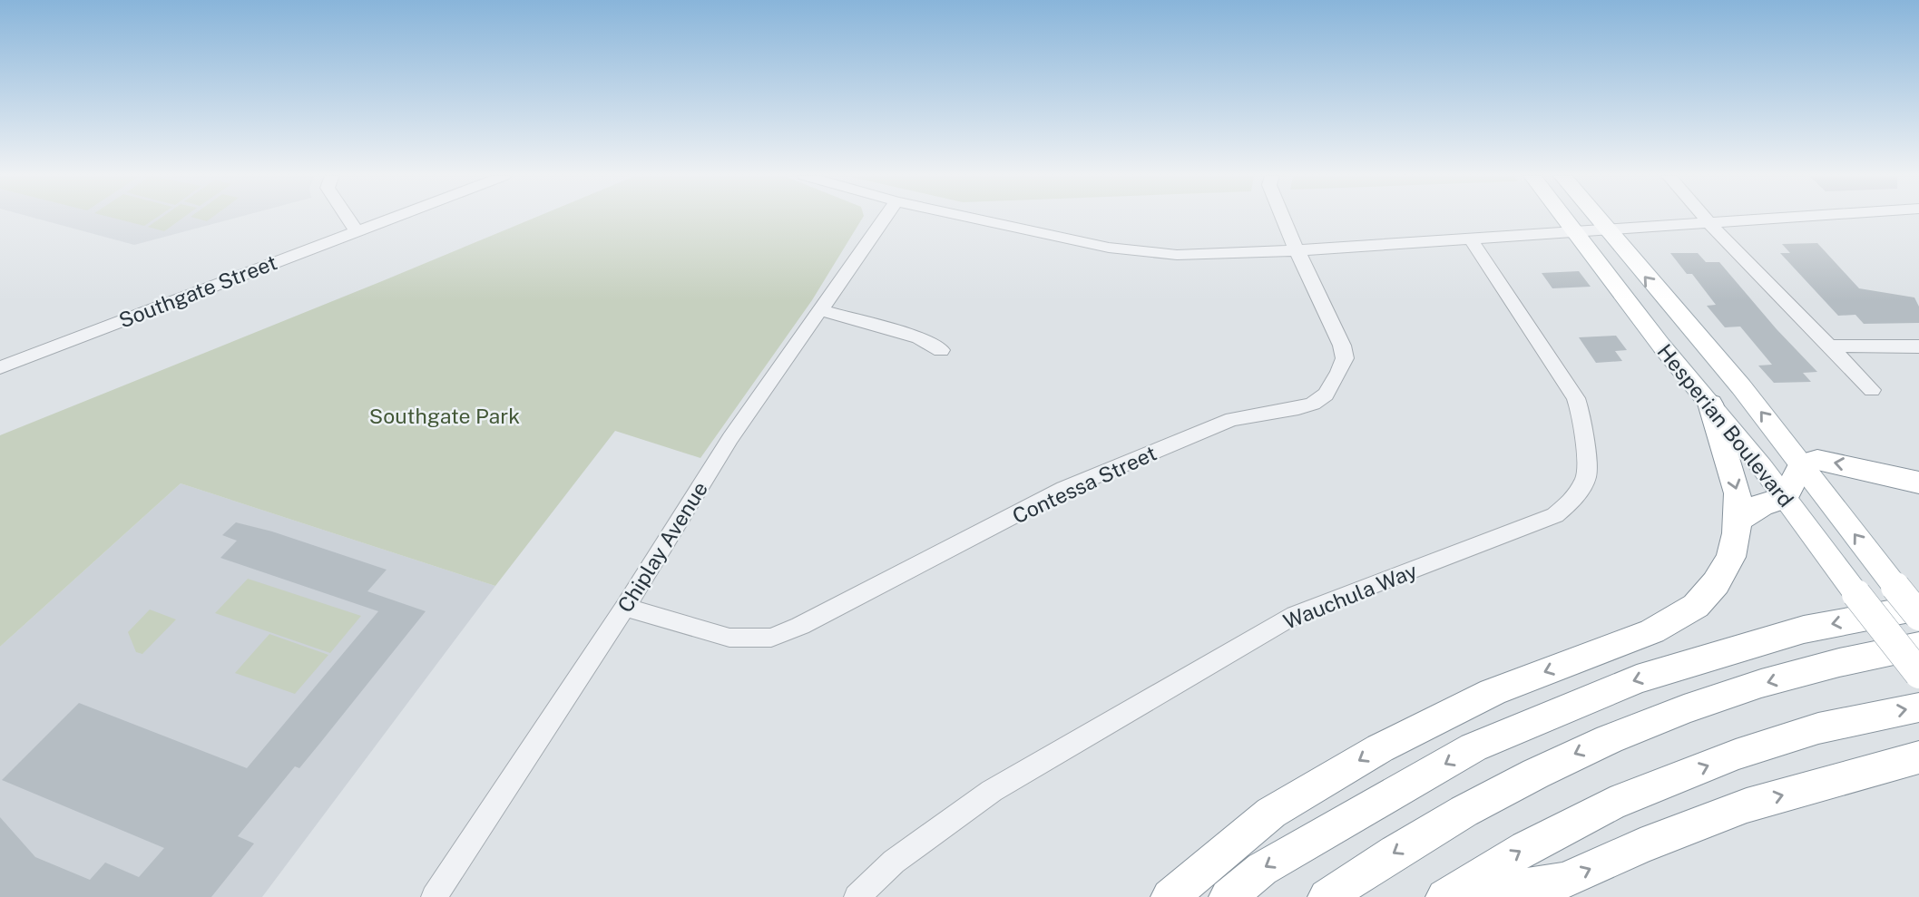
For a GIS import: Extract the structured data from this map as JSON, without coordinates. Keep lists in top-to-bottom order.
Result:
{
  "streets": {
    "main road": ["Hesperian Boulevard"],
    "street": [
      "Southgate Street",
      "Contessa Street",
      "Chiplay Avenue",
      "Wauchula Way"
    ]
  },
  "crossings": [
    ["Contessa Street", "Chiplay Avenue"]
  ],
  "parks": ["Southgate Park"]
}
